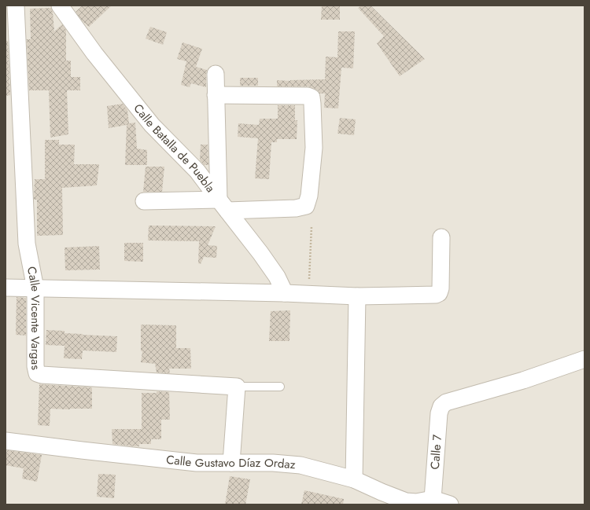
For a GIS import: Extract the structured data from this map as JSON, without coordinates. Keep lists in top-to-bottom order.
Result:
{
  "streets": {
    "street": [
      "Calle Batalla de Puebla",
      "Calle Vicente Vargas",
      "Calle 7",
      "Calle Gustavo Díaz Ordaz"
    ]
  },
  "crossings": [
    ["Calle 7", "Calle Gustavo Díaz Ordaz"]
  ]
}
